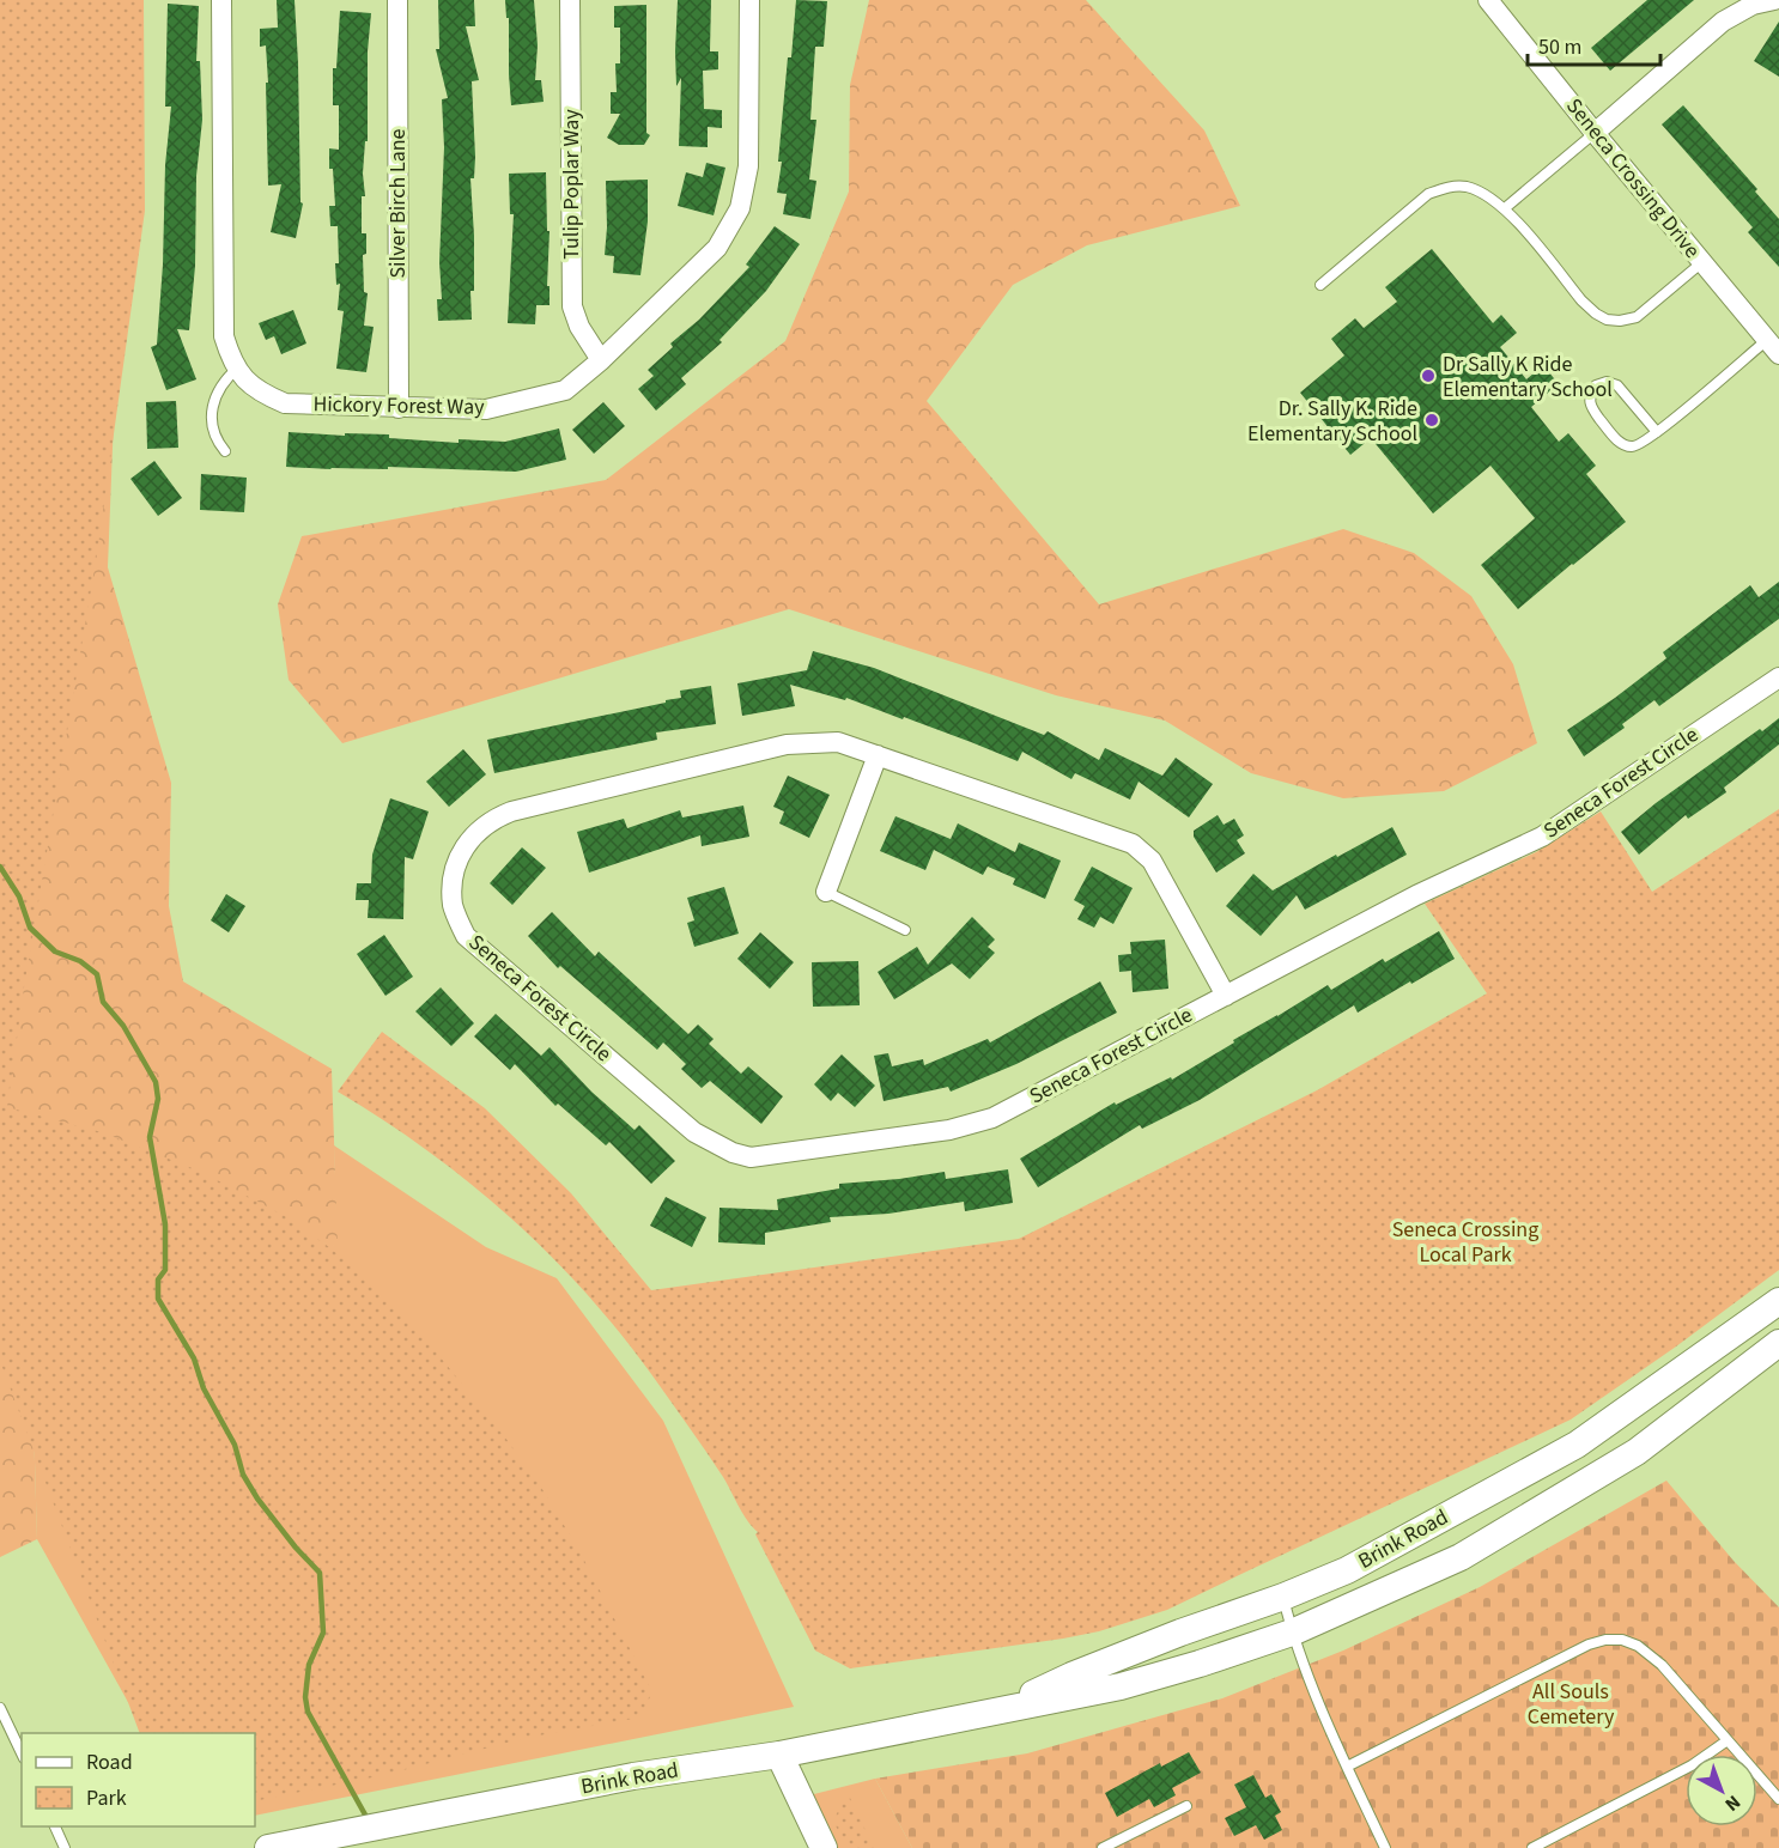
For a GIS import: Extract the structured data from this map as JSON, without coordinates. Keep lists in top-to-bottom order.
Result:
{
  "streets": {
    "main road": ["Brink Road"],
    "street": [
      "Seneca Crossing Drive",
      "Tulip Poplar Way",
      "Silver Birch Lane",
      "Hickory Forest Way",
      "Seneca Forest Circle"
    ]
  },
  "crossings": [
    ["Tulip Poplar Way", "Hickory Forest Way"],
    ["Silver Birch Lane", "Hickory Forest Way"]
  ],
  "parks": ["Seneca Crossing Local Park", "All Souls Cemetery"],
  "places": ["Dr Sally K Ride Elementary School", "Dr. Sally K. Ride Elementary School"],
  "legend": ["Road", "Park"],
  "scale_bar": "50 m",
  "north": "bottom right"
}
